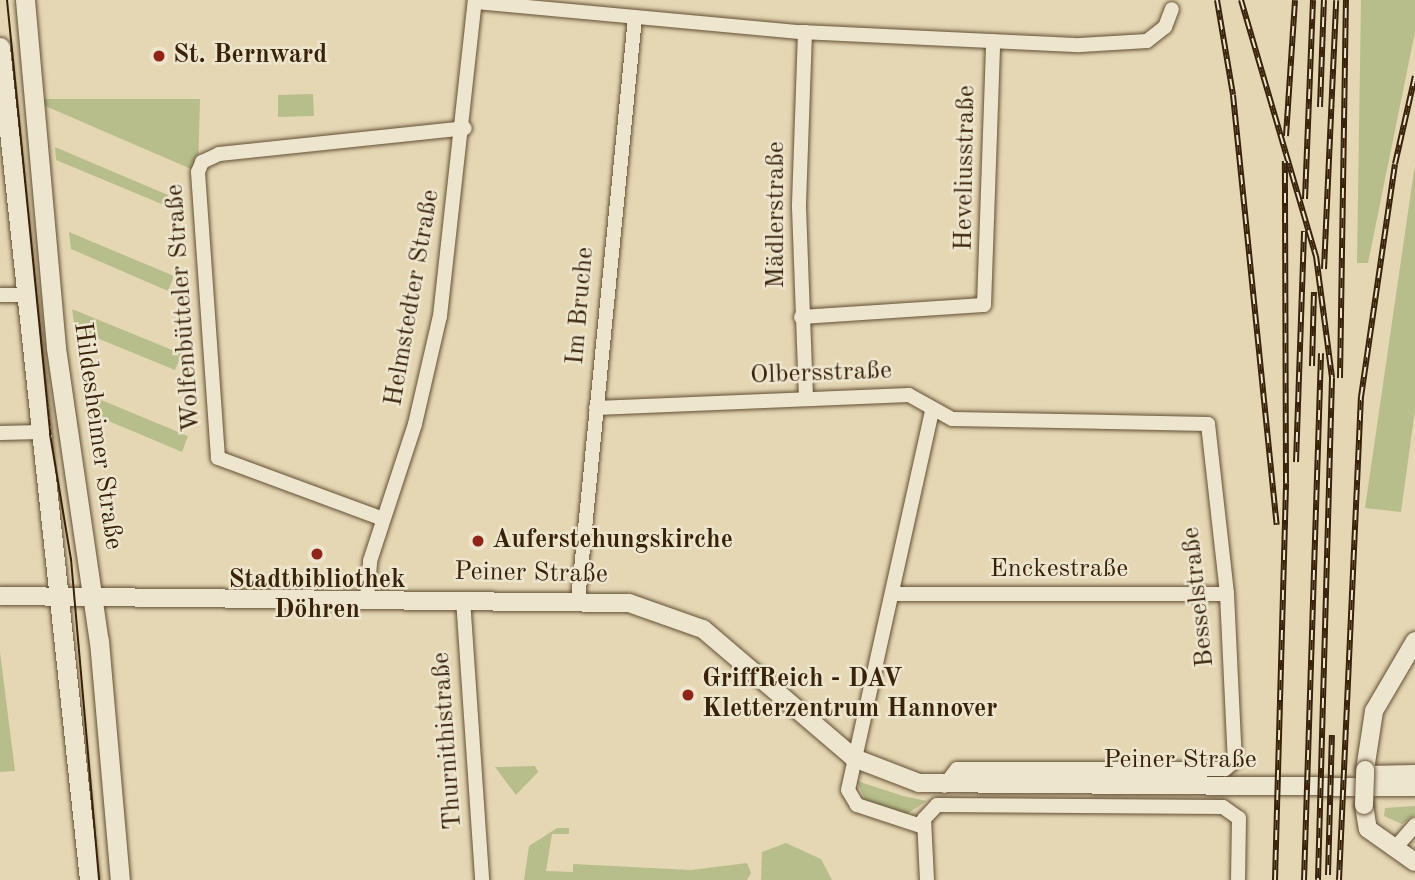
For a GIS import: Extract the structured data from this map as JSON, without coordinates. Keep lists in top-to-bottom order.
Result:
{
  "streets": {
    "main road": ["Hildesheimer Straße"],
    "street": [
      "Heveliusstraße",
      "Mädlerstraße",
      "Helmstedter Straße",
      "Im Bruche",
      "Wolfenbütteler Straße",
      "Olbersstraße",
      "Enckestraße",
      "Peiner Straße",
      "Besselstraße",
      "Thurnithistraße"
    ]
  },
  "crossings": [
    ["Heveliusstraße", "Mädlerstraße"],
    ["Mädlerstraße", "Olbersstraße"],
    ["Helmstedter Straße", "Wolfenbütteler Straße"],
    ["Helmstedter Straße", "Peiner Straße"],
    ["Im Bruche", "Olbersstraße"],
    ["Im Bruche", "Peiner Straße"],
    ["Olbersstraße", "Besselstraße"],
    ["Hildesheimer Straße", "Peiner Straße"],
    ["Enckestraße", "Besselstraße"],
    ["Peiner Straße", "Besselstraße"],
    ["Peiner Straße", "Thurnithistraße"]
  ],
  "places": [
    "St. Bernward",
    "Auferstehungskirche",
    "Stadtbibliothek Döhren",
    "GriffReich - DAV Kletterzentrum Hannover"
  ]
}
